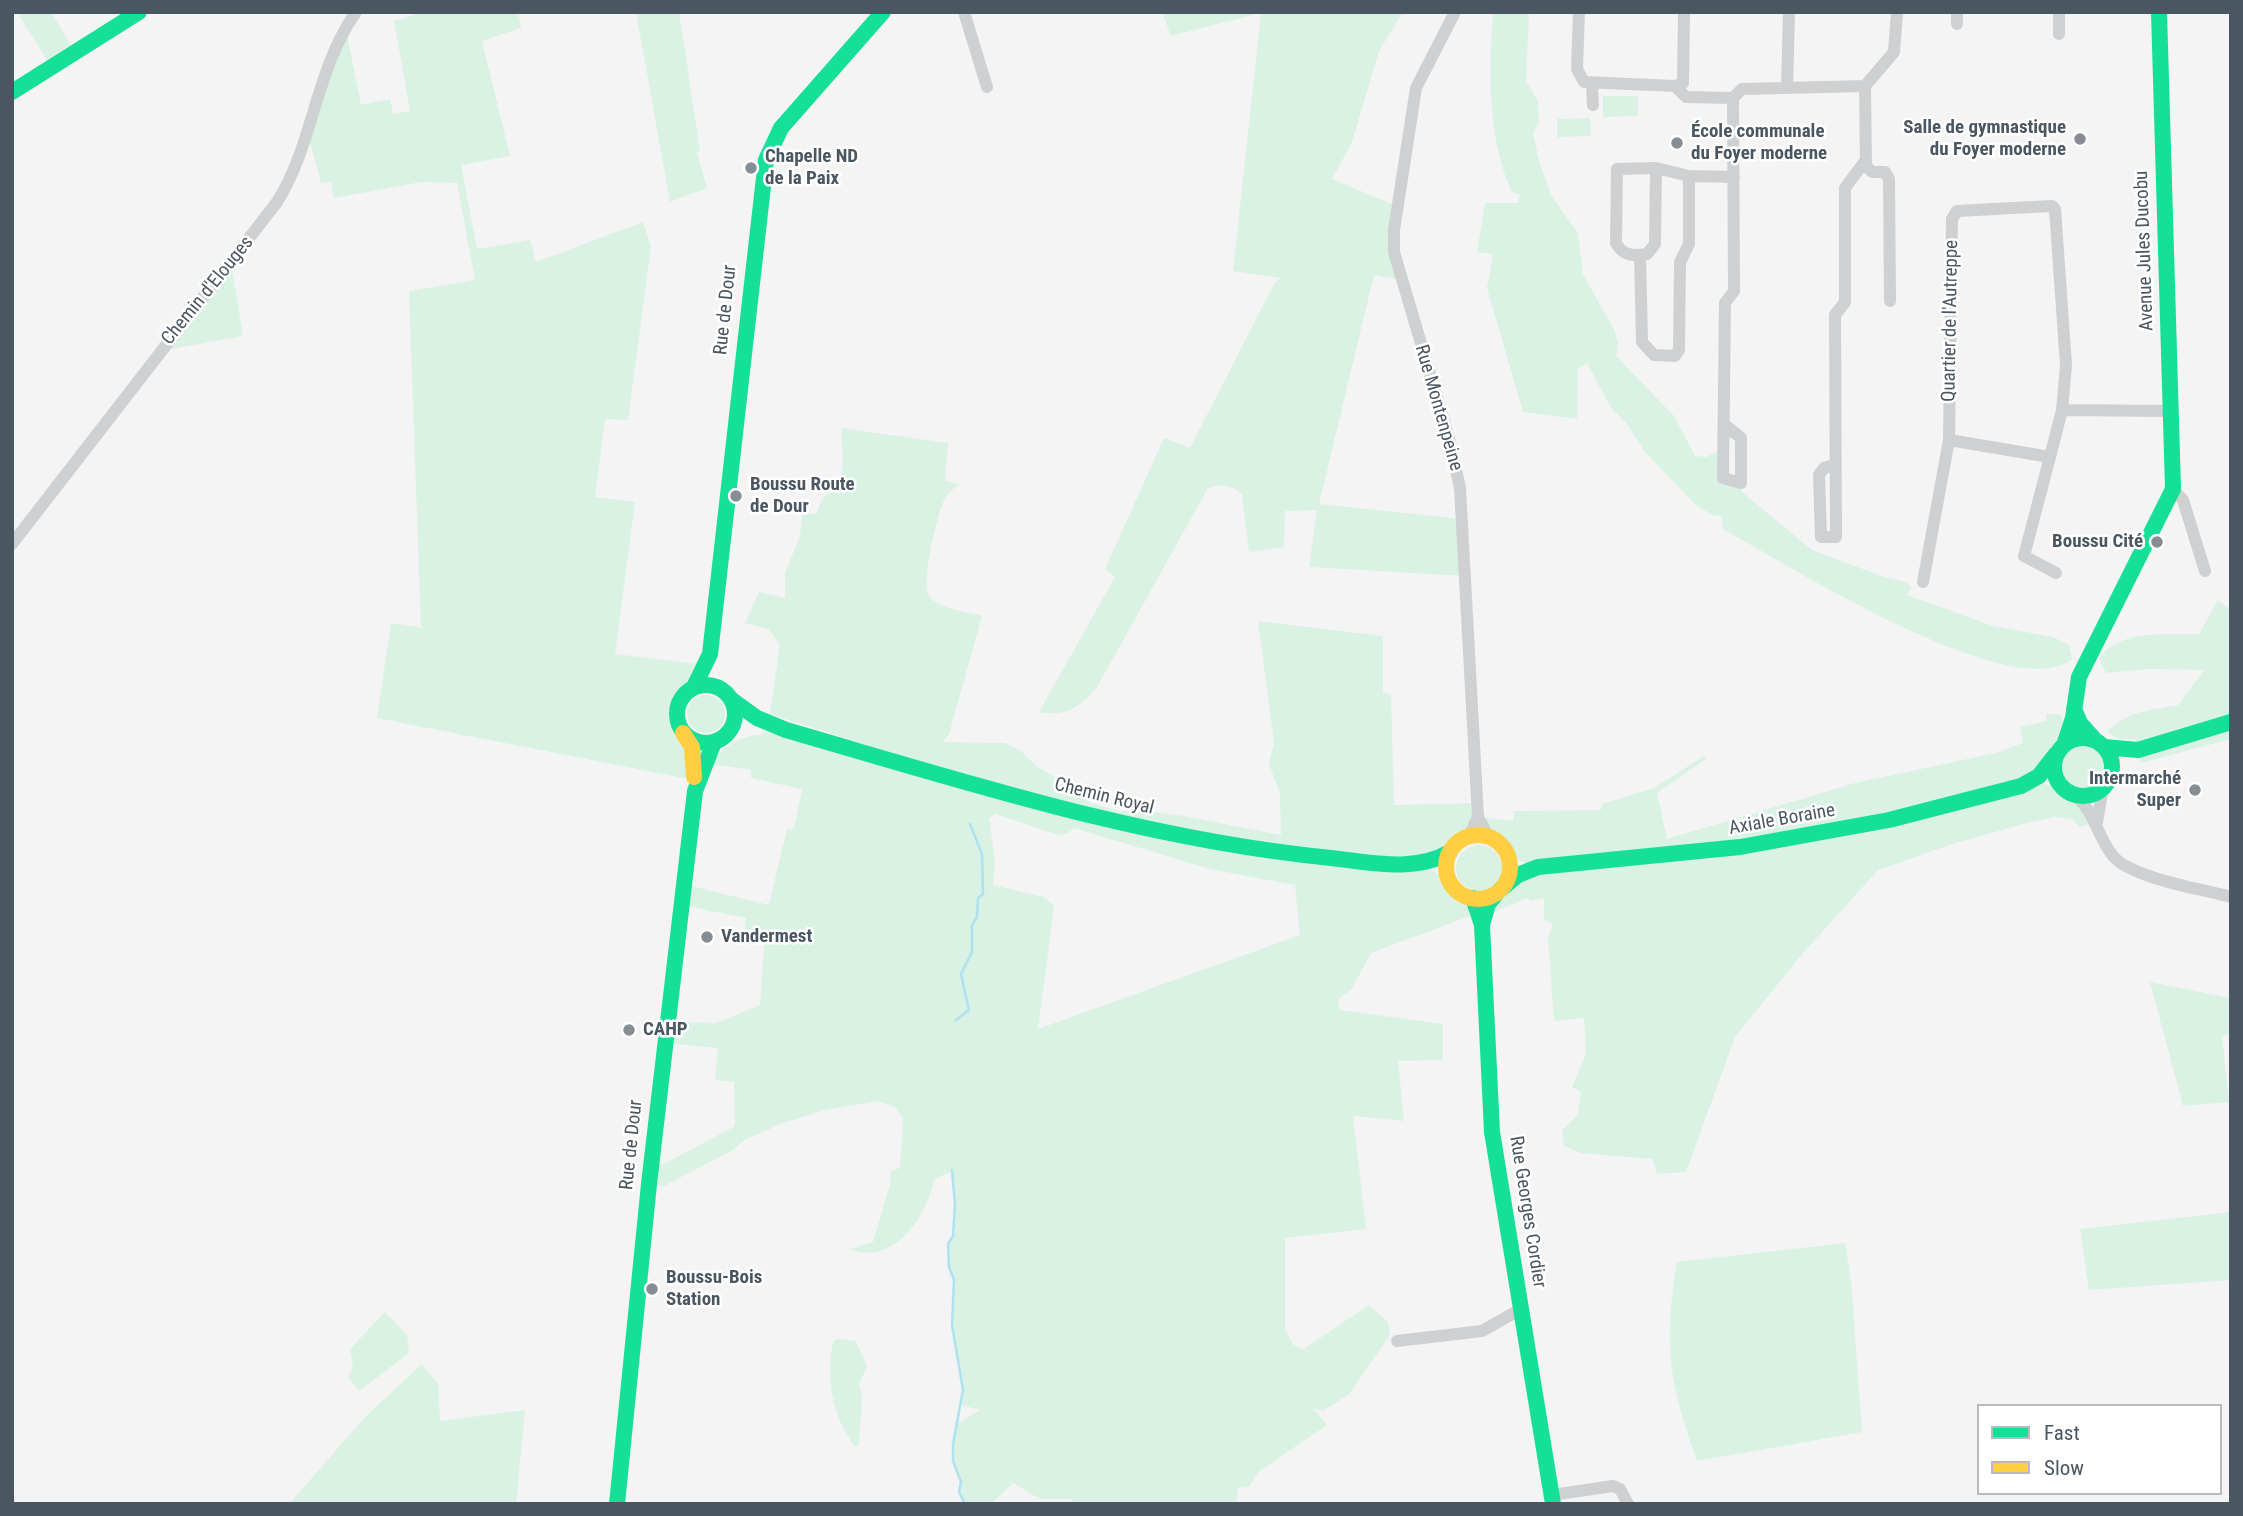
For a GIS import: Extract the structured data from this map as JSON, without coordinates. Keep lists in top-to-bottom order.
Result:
{
  "streets": {
    "main road": [
      "Avenue Jules Ducobu",
      "Rue de Dour",
      "Chemin Royal",
      "Axiale Boraine",
      "Rue Georges Cordier"
    ],
    "street": ["Chemin d'Elouges", "Quartier de l'Autreppe", "Rue Montenpeine"]
  },
  "crossings": [
    ["Rue de Dour", "Chemin Royal"],
    ["Rue Montenpeine", "Chemin Royal"],
    ["Rue Montenpeine", "Axiale Boraine"],
    ["Rue Montenpeine", "Rue Georges Cordier"],
    ["Chemin Royal", "Axiale Boraine"],
    ["Chemin Royal", "Rue Georges Cordier"],
    ["Axiale Boraine", "Rue Georges Cordier"]
  ],
  "places": [
    "Salle de gymnastique du Foyer moderne",
    "École communale du Foyer moderne",
    "Chapelle ND de la Paix",
    "Boussu Route de Dour",
    "Boussu Cité",
    "Intermarché Super",
    "Vandermest",
    "CAHP",
    "Boussu-Bois Station"
  ],
  "legend": ["Fast", "Slow"]
}
